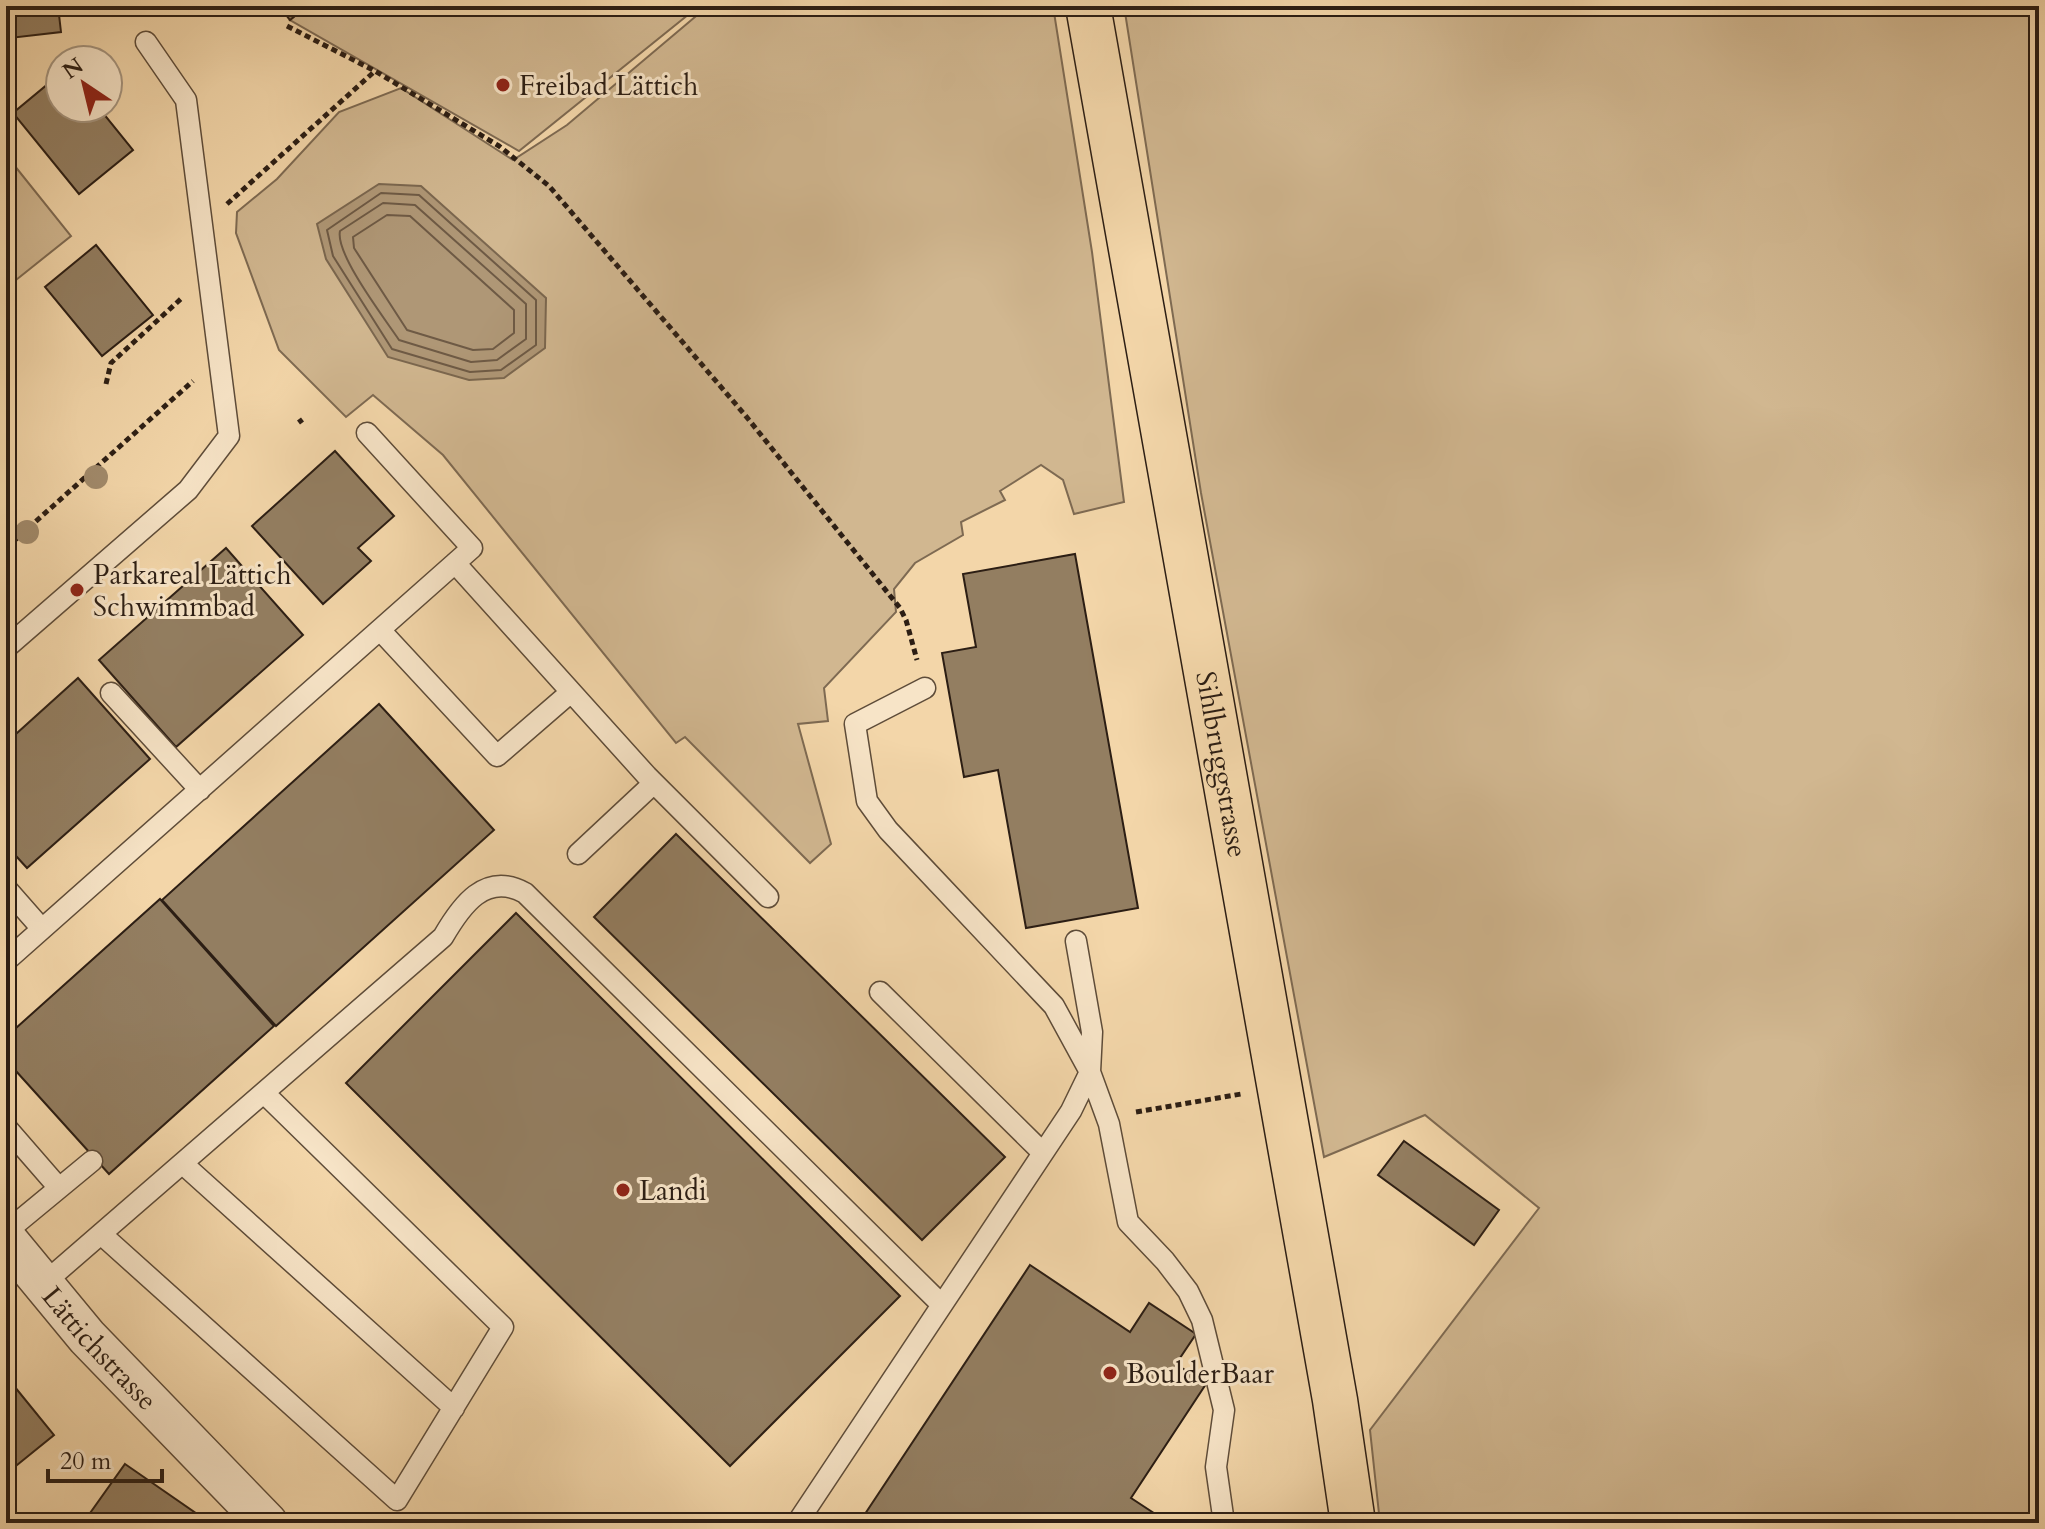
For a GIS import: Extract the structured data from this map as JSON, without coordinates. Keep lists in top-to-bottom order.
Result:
{
  "streets": {
    "main road": ["Sihlbruggstrasse"],
    "street": ["Lättichstrasse"]
  },
  "places": [
    "Freibad Lättich",
    "Parkareal Lättich Schwimmbad",
    "Landi",
    "BoulderBaar"
  ],
  "scale_bar": "20 m",
  "north": "top left"
}
